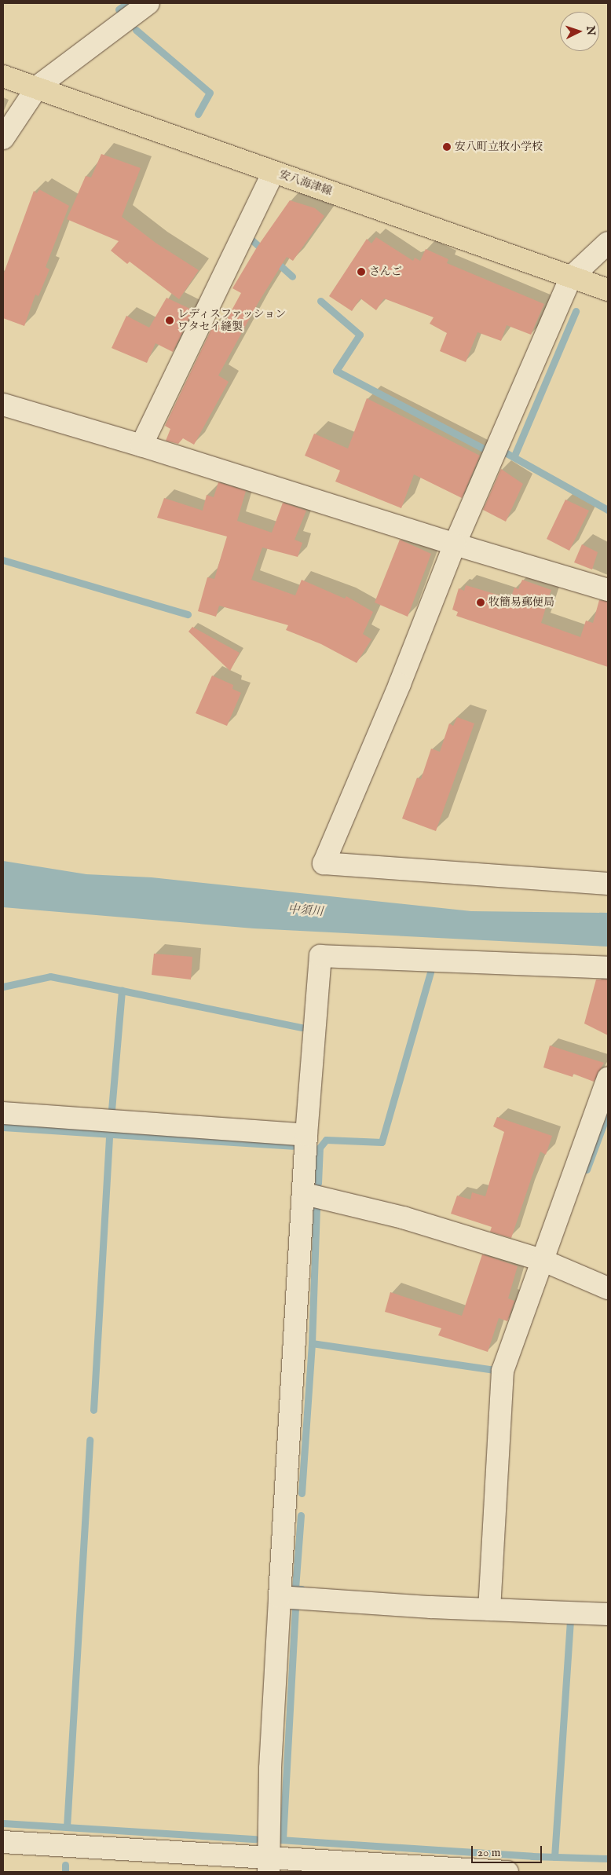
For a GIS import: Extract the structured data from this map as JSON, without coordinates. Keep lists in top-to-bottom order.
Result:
{
  "streets": {
    "main road": ["安八海津線"]
  },
  "water": ["中須川"],
  "places": [
    "安八町立牧小学校",
    "さんご",
    "レディスファッション ワタセイ縫製",
    "牧簡易郵便局"
  ],
  "scale_bar": "20 m",
  "north": "right"
}
